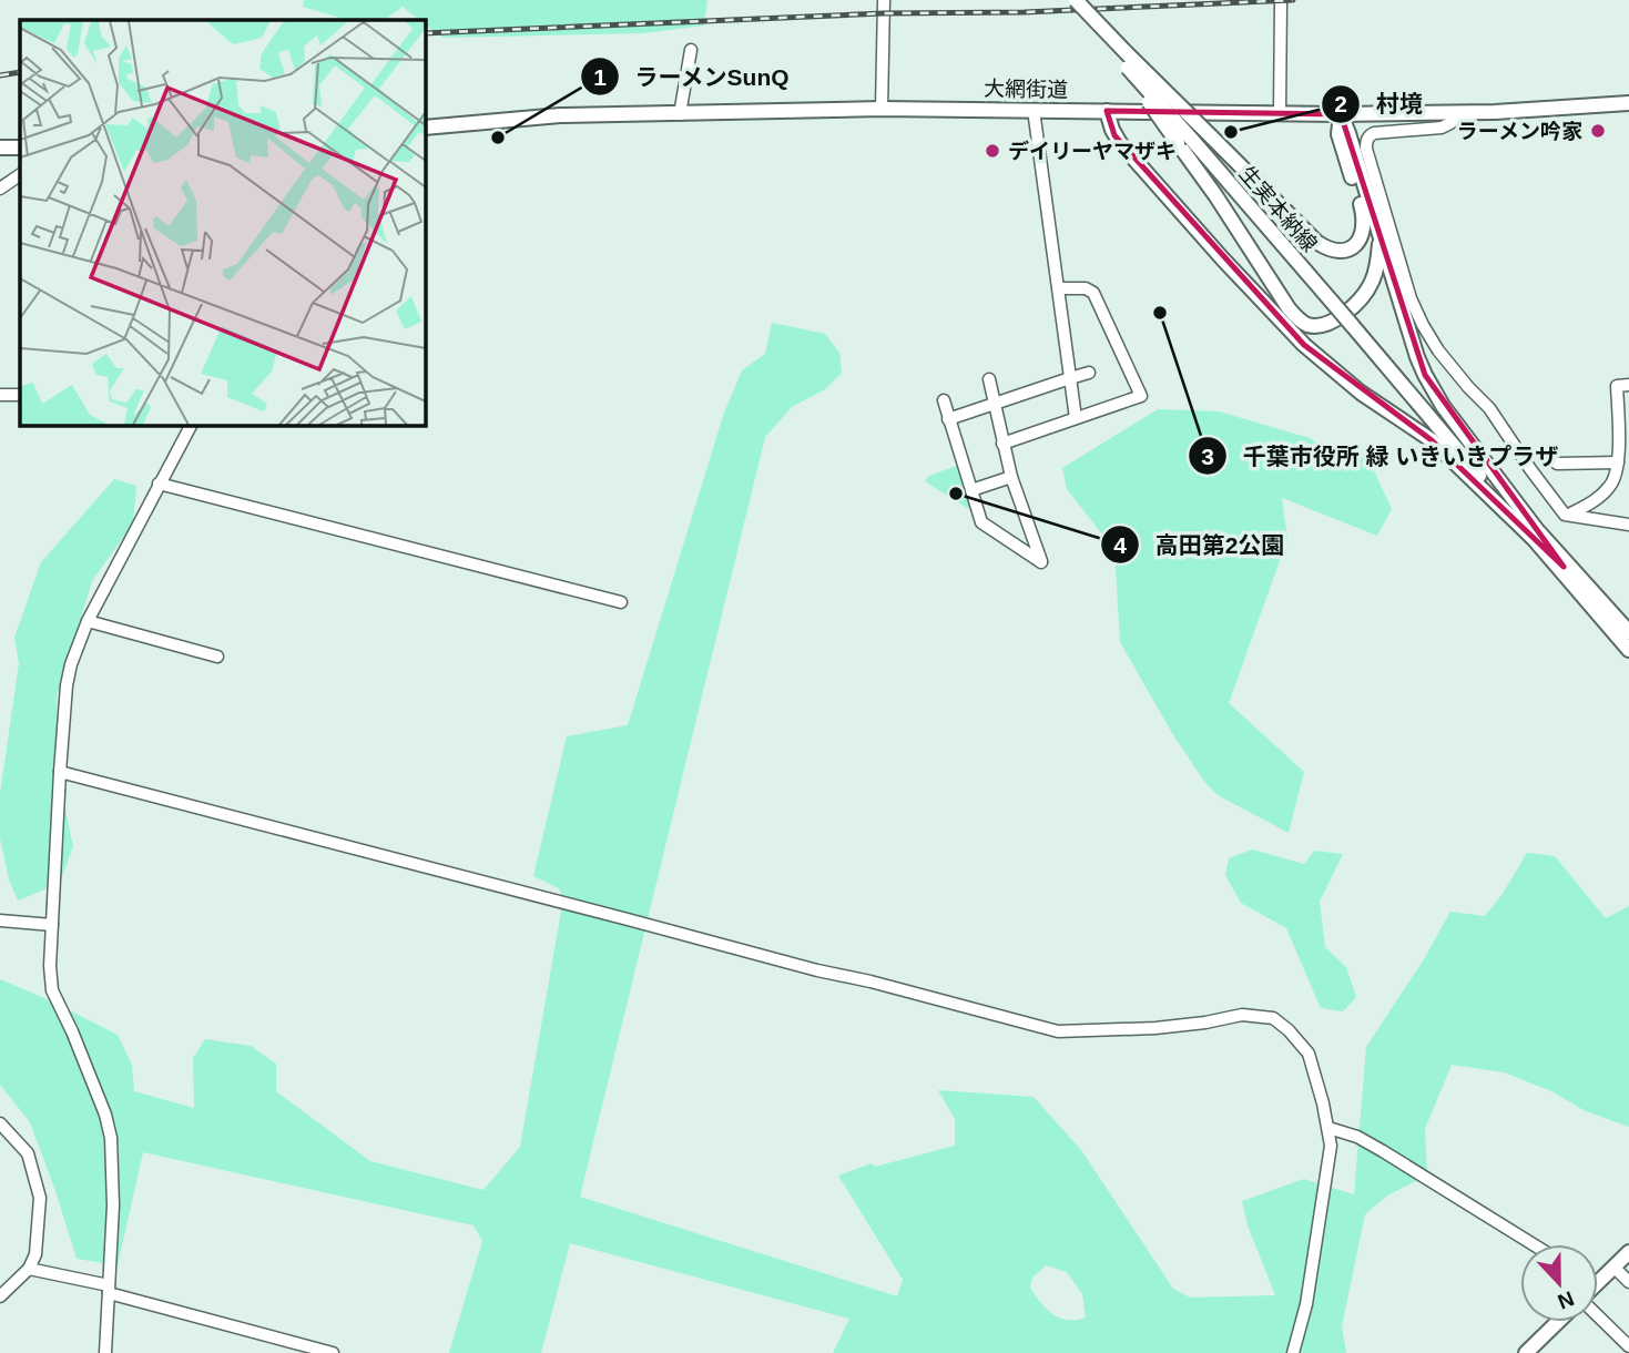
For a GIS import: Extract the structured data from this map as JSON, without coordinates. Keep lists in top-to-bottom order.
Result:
{
  "streets": {
    "main road": ["大網街道", "生実本納線"]
  },
  "places": [
    "ラーメン吟家",
    "村境",
    "ラーメンSunQ",
    "デイリーヤマザキ",
    "千葉市役所 緑 いきいきプラザ",
    "高田第2公園"
  ],
  "north": "bottom"
}
